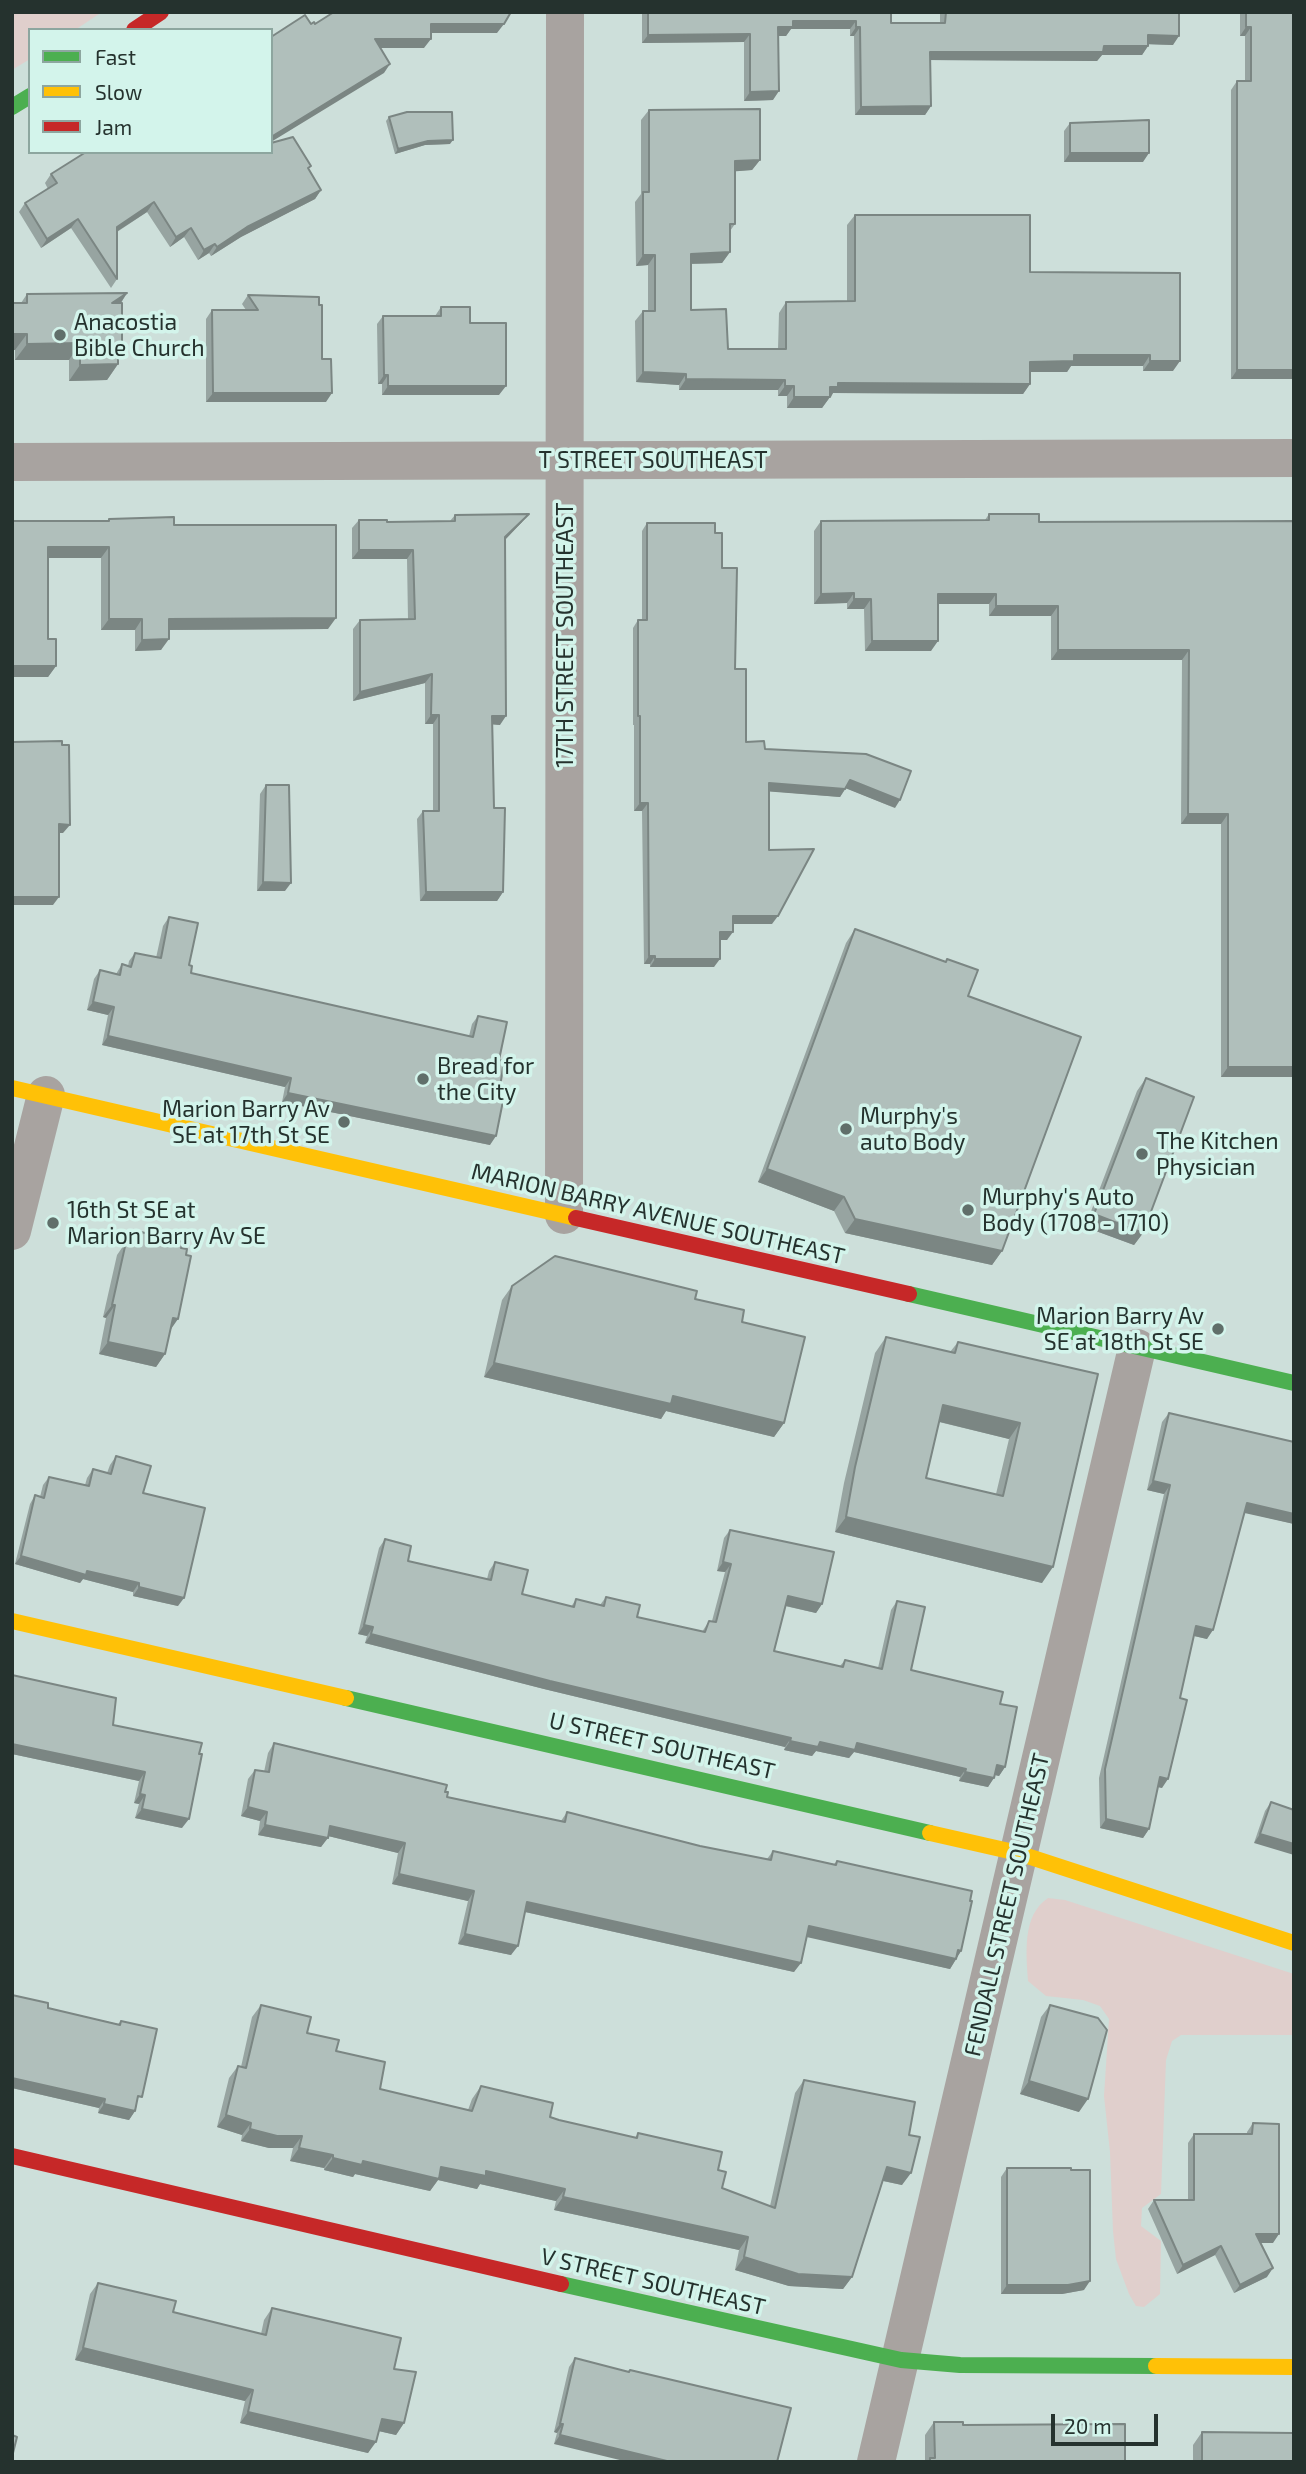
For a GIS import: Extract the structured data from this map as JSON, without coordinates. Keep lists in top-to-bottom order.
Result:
{
  "streets": {
    "street": [
      "T STREET SOUTHEAST",
      "17TH STREET SOUTHEAST",
      "MARION BARRY AVENUE SOUTHEAST",
      "U STREET SOUTHEAST",
      "FENDALL STREET SOUTHEAST",
      "V STREET SOUTHEAST"
    ]
  },
  "crossings": [
    ["T STREET SOUTHEAST", "17TH STREET SOUTHEAST"],
    ["17TH STREET SOUTHEAST", "MARION BARRY AVENUE SOUTHEAST"],
    ["MARION BARRY AVENUE SOUTHEAST", "FENDALL STREET SOUTHEAST"],
    ["U STREET SOUTHEAST", "FENDALL STREET SOUTHEAST"],
    ["FENDALL STREET SOUTHEAST", "V STREET SOUTHEAST"]
  ],
  "places": [
    "Anacostia Bible Church",
    "Bread for the City",
    "Marion Barry Av SE at 17th St SE",
    "Murphy's auto Body",
    "The Kitchen Physician",
    "Murphy's Auto Body (1708 - 1710)",
    "16th St SE at Marion Barry Av SE",
    "Marion Barry Av SE at 18th St SE"
  ],
  "legend": ["Fast", "Slow", "Jam"],
  "scale_bar": "20 m"
}
